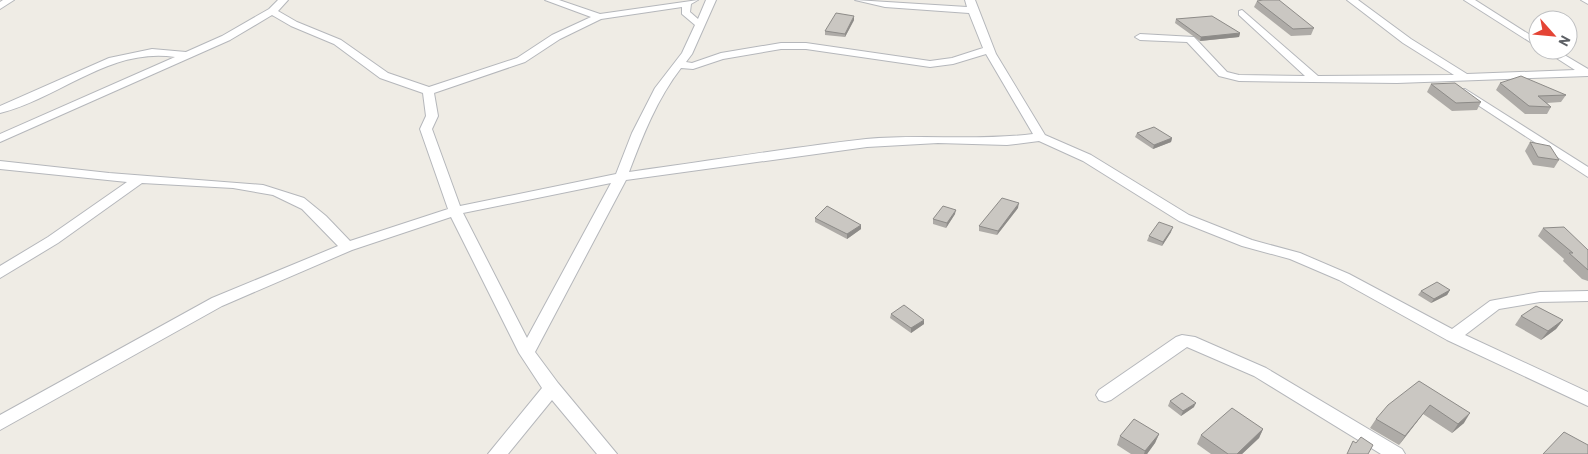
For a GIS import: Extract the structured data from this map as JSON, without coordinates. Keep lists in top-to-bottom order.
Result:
{
  "north": "bottom right"
}
